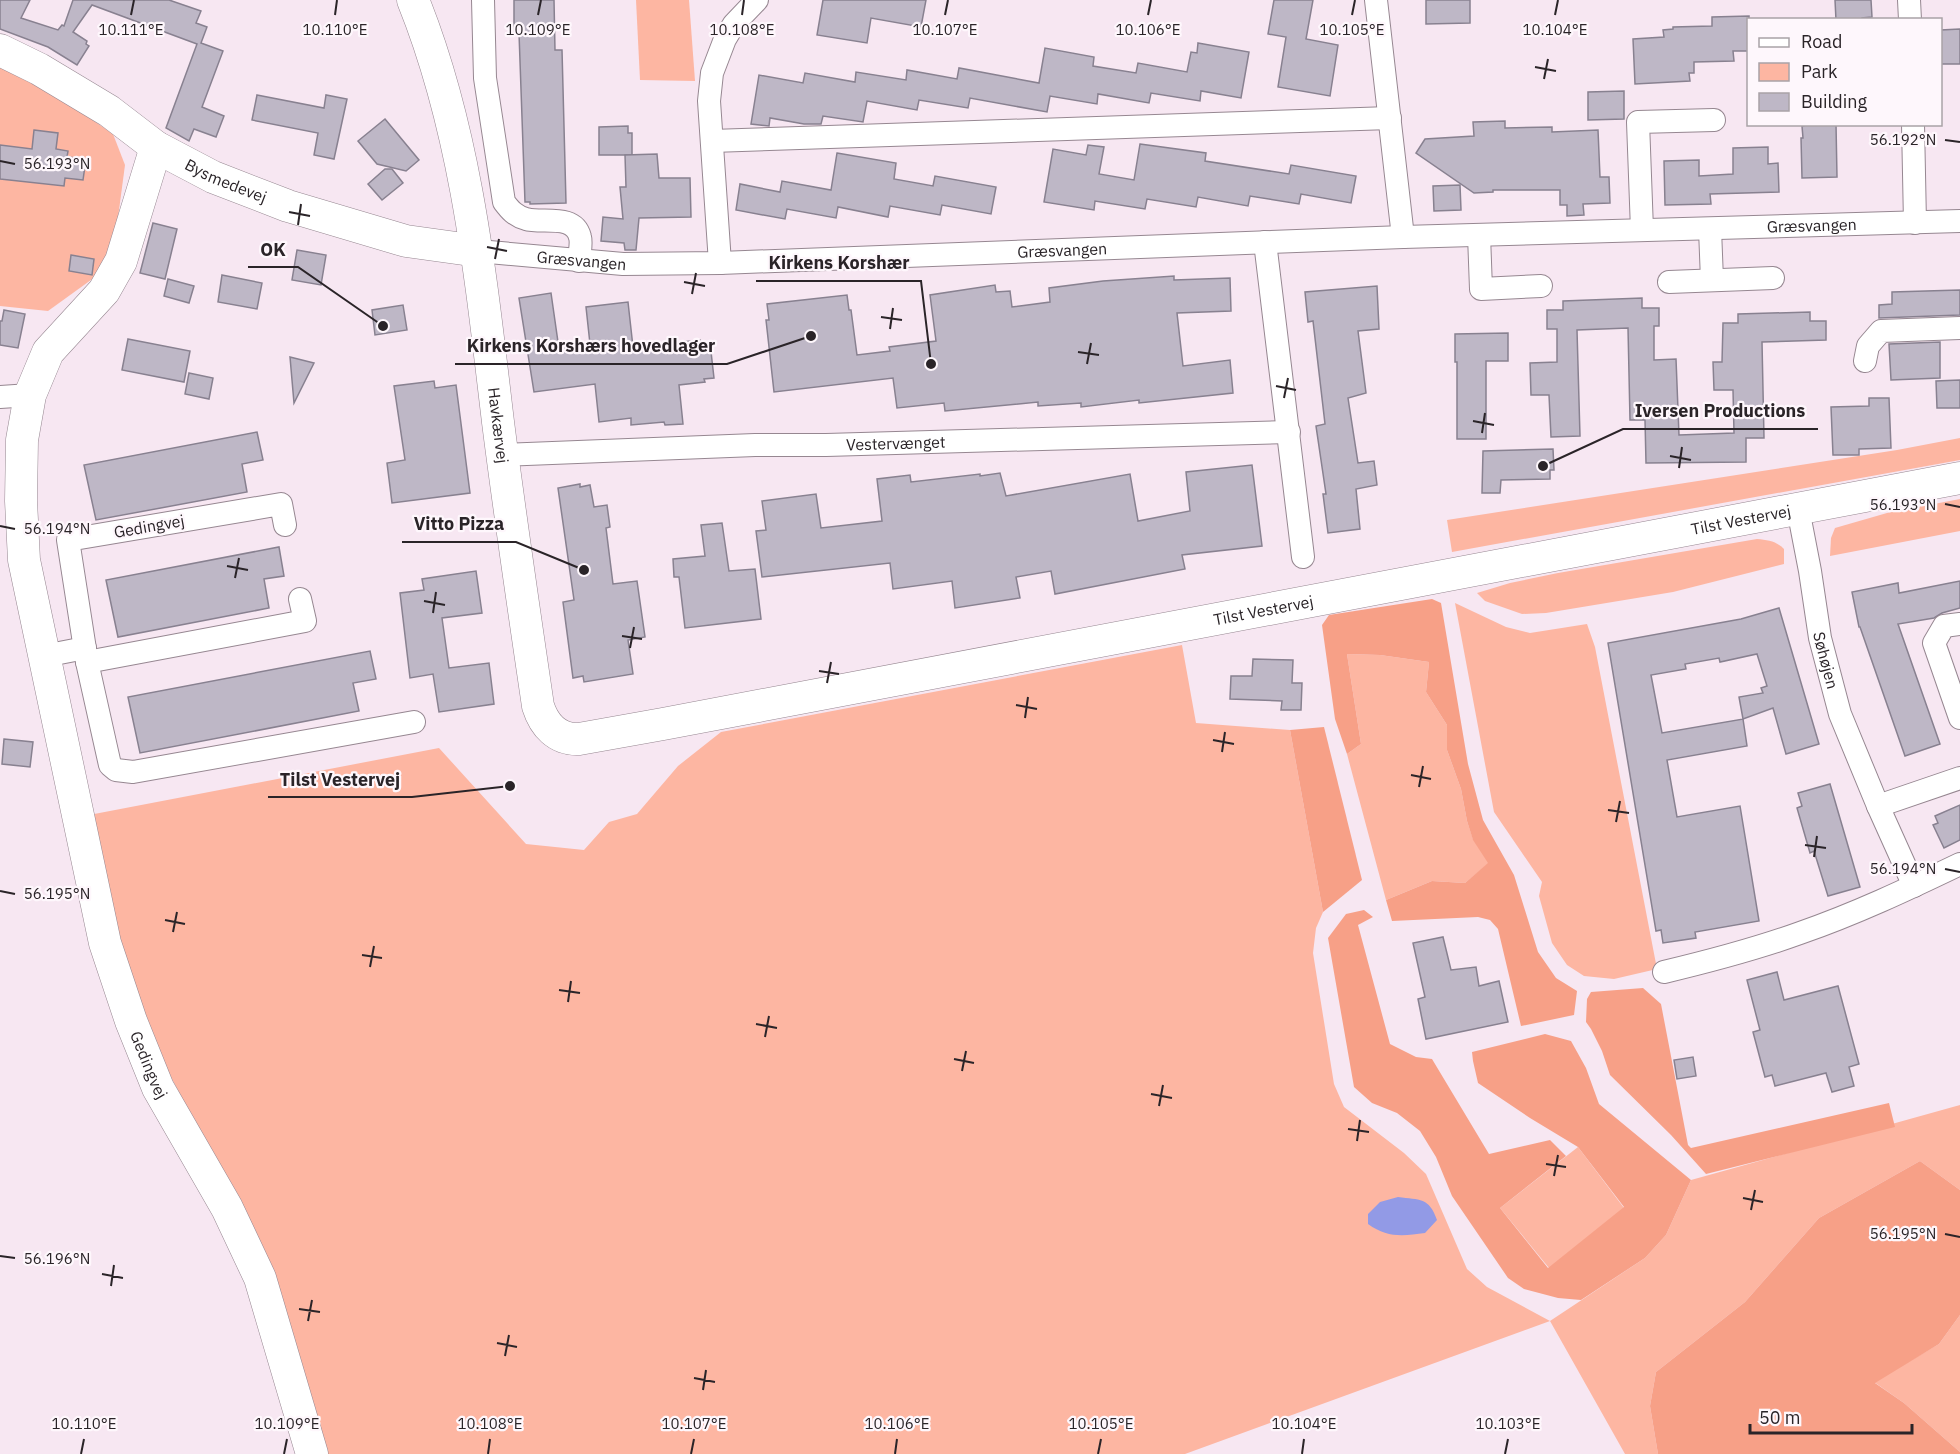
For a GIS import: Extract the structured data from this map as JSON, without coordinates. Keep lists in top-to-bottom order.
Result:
{
  "streets": {
    "street": [
      "Bysmedevej",
      "Græsvangen",
      "Havkærvej",
      "Vestervænget",
      "Tilst Vestervej",
      "Gedingvej",
      "Søhøjen"
    ]
  },
  "crossings": [
    ["Bysmedevej", "Græsvangen"],
    ["Bysmedevej", "Havkærvej"],
    ["Bysmedevej", "Gedingvej"],
    ["Græsvangen", "Havkærvej"],
    ["Havkærvej", "Vestervænget"],
    ["Havkærvej", "Tilst Vestervej"],
    ["Tilst Vestervej", "Søhøjen"]
  ],
  "places": [
    "OK",
    "Kirkens Korshærs hovedlager",
    "Kirkens Korshær",
    "Iversen Productions",
    "Vitto Pizza",
    "Tilst Vestervej"
  ],
  "legend": ["Road", "Park", "Building"],
  "scale_bar": "50 m",
  "coordinates": [
    "10.111°E",
    "10.110°E",
    "10.109°E",
    "10.108°E",
    "10.107°E",
    "10.106°E",
    "10.105°E",
    "10.104°E",
    "56.192°N",
    "56.193°N",
    "56.194°N",
    "56.195°N",
    "56.196°N",
    "10.103°E"
  ]
}
